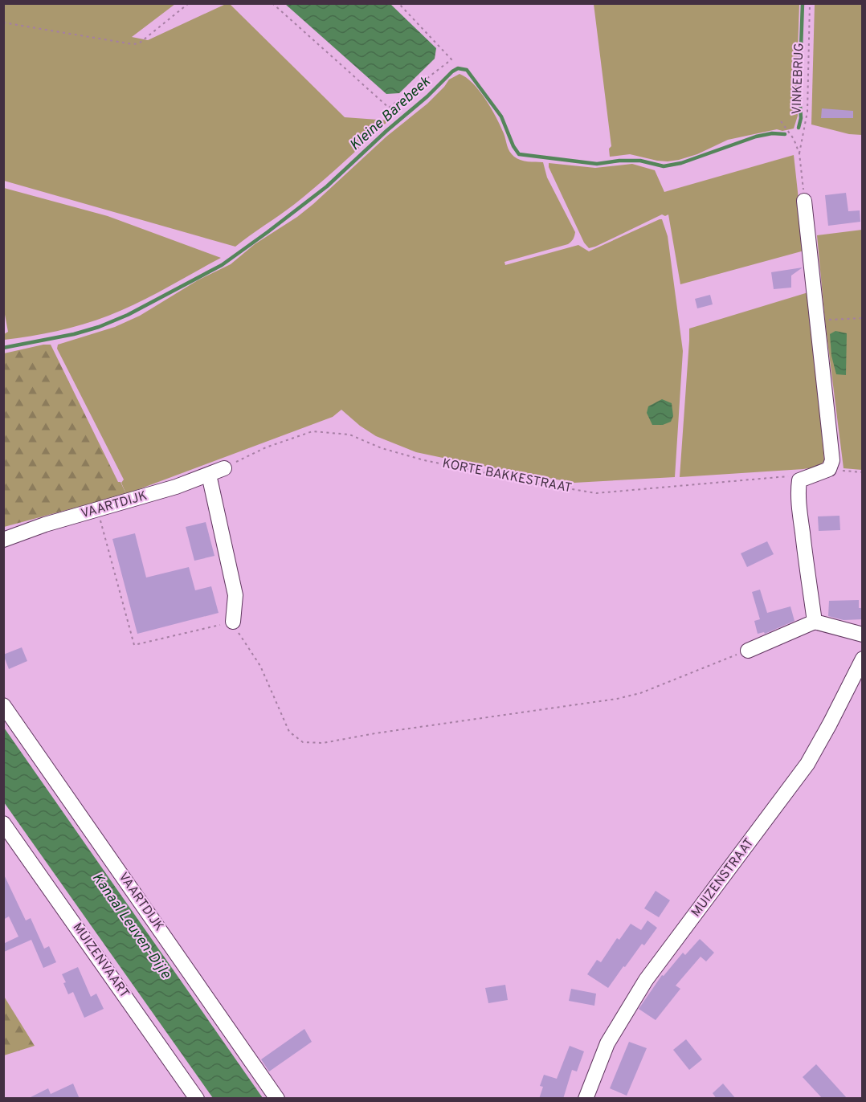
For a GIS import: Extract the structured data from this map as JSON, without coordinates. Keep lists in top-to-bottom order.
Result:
{
  "streets": {
    "street": ["VAARTDIJK", "MUIZENSTRAAT", "MUIZENVAART"],
    "path": ["VINKEBRUG", "KORTE BAKKESTRAAT"]
  },
  "crossings": [
    ["KORTE BAKKESTRAAT", "VAARTDIJK"]
  ],
  "water": ["Kleine Barebeek", "Kanaal Leuven-Dijle"]
}
